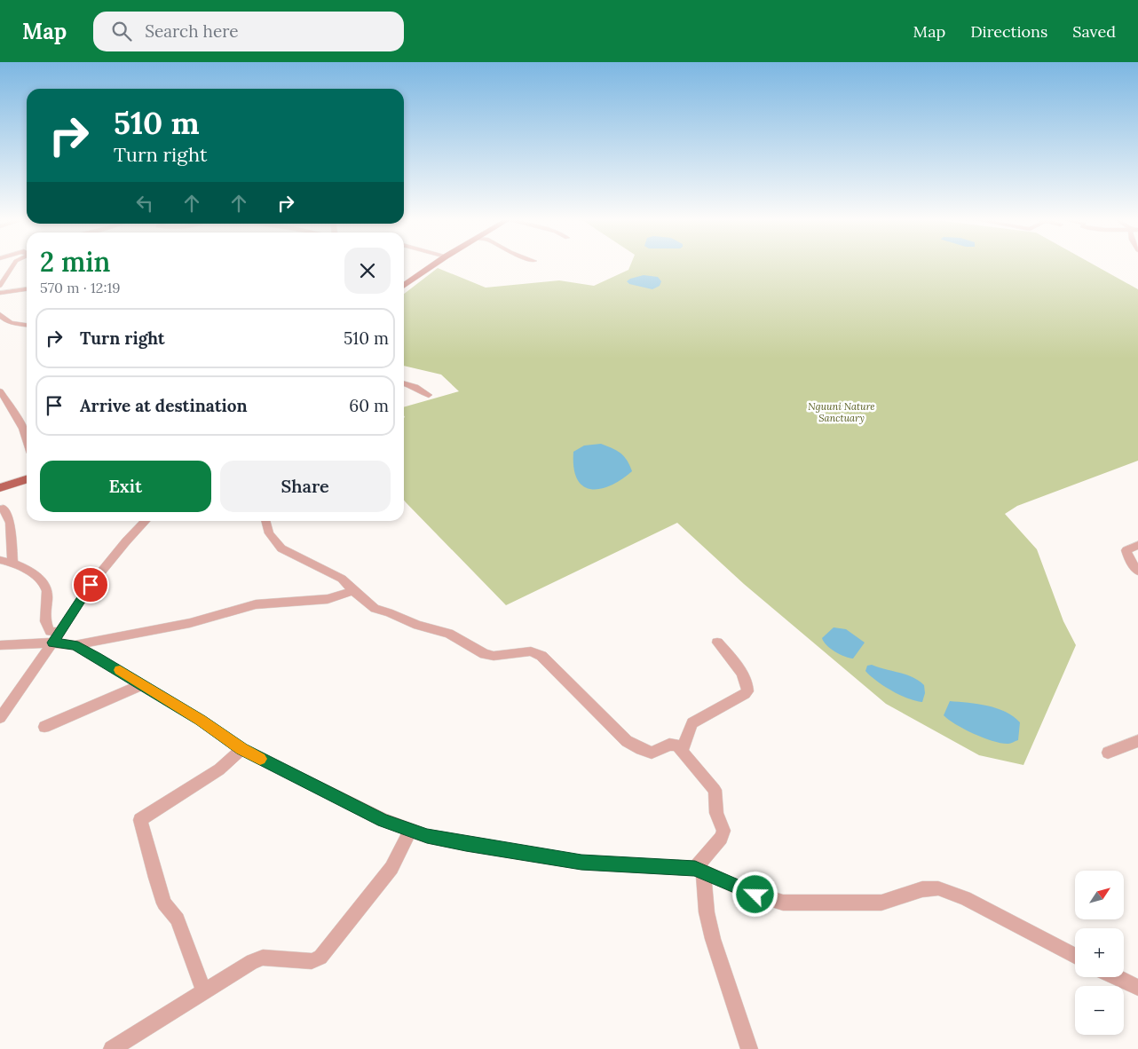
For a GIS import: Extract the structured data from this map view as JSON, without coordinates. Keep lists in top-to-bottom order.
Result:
{
  "parks": ["Nguuni Nature Sanctuary"],
  "north": "top right",
  "page": {
    "header": "Map",
    "search": "Search here",
    "nav": ["Map", "Directions", "Saved"],
    "turn": ["510 m", "Turn right"],
    "heading": ["2 min", "570 m · 12:19"],
    "list": [
      {
        "name": "Turn right",
        "value": "510 m"
      },
      {
        "name": "Arrive at destination",
        "value": "60 m"
      }
    ],
    "buttons": ["Exit", "Share"],
    "map_buttons": ["+", "−"]
  }
}
